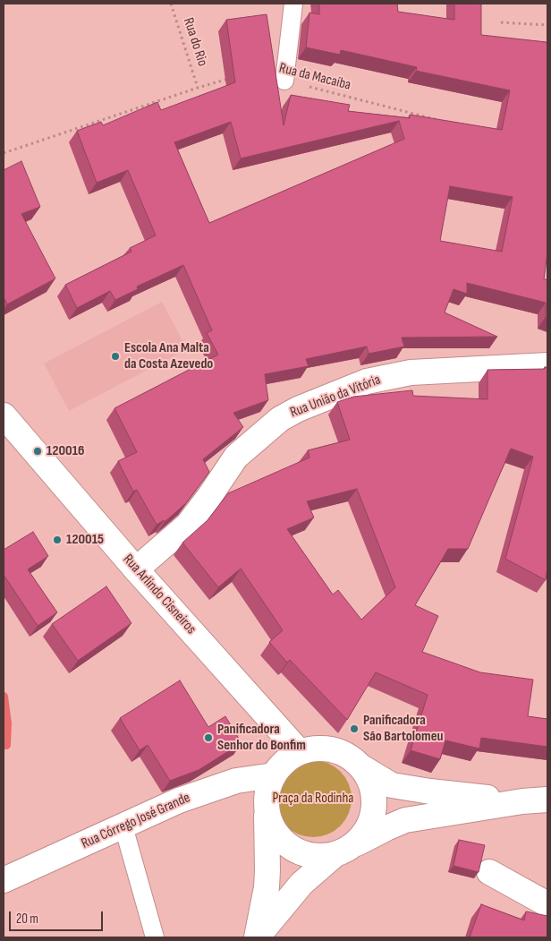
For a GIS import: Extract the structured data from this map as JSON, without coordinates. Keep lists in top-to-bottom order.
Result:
{
  "streets": {
    "main road": ["Rua União da Vitória", "Rua Arlindo Cisneiros", "Rua Córrego José Grande"],
    "path": ["Rua do Rio", "Rua da Macaíba"]
  },
  "crossings": [
    ["Rua União da Vitória", "Rua Arlindo Cisneiros"],
    ["Rua Arlindo Cisneiros", "Rua Córrego José Grande"]
  ],
  "parks": ["Praça da Rodinha"],
  "places": [
    "Escola Ana Malta da Costa Azevedo",
    "120016",
    "120015",
    "Panificadora São Bartolomeu",
    "Panificadora Senhor do Bonfim"
  ],
  "scale_bar": "20 m"
}
